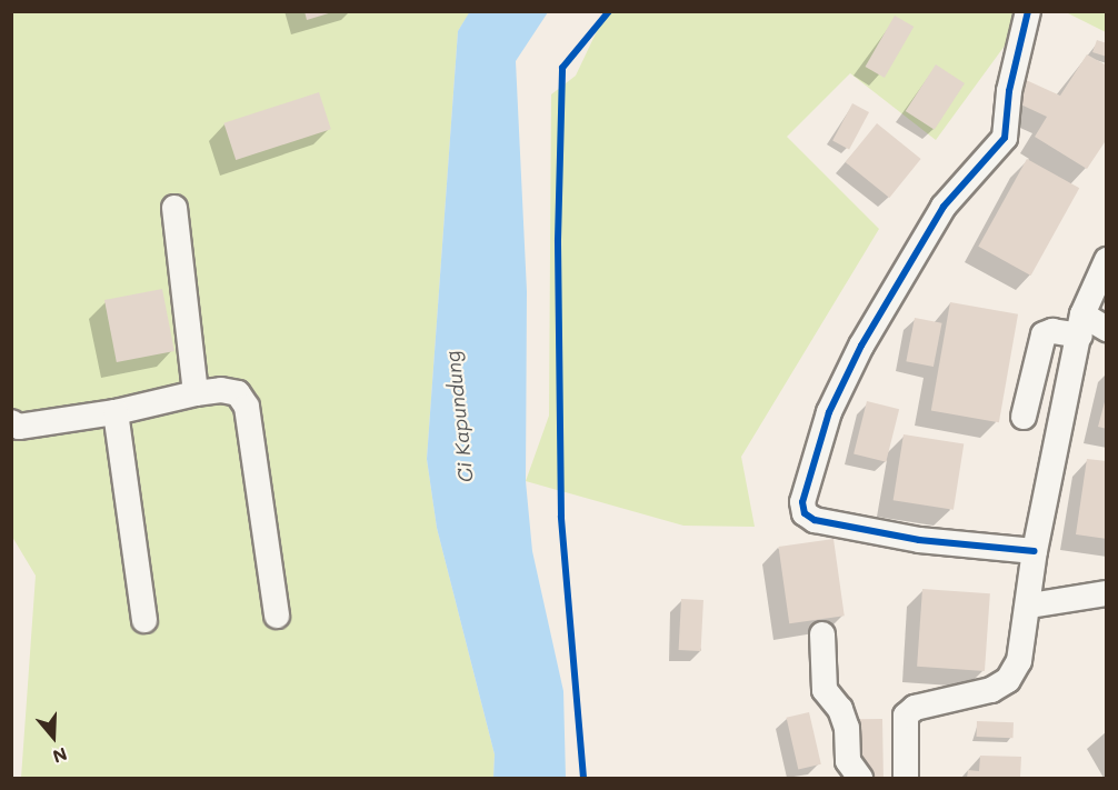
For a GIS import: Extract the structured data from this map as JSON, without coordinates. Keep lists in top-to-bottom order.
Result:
{
  "water": ["Ci Kapundung"],
  "north": "bottom"
}
